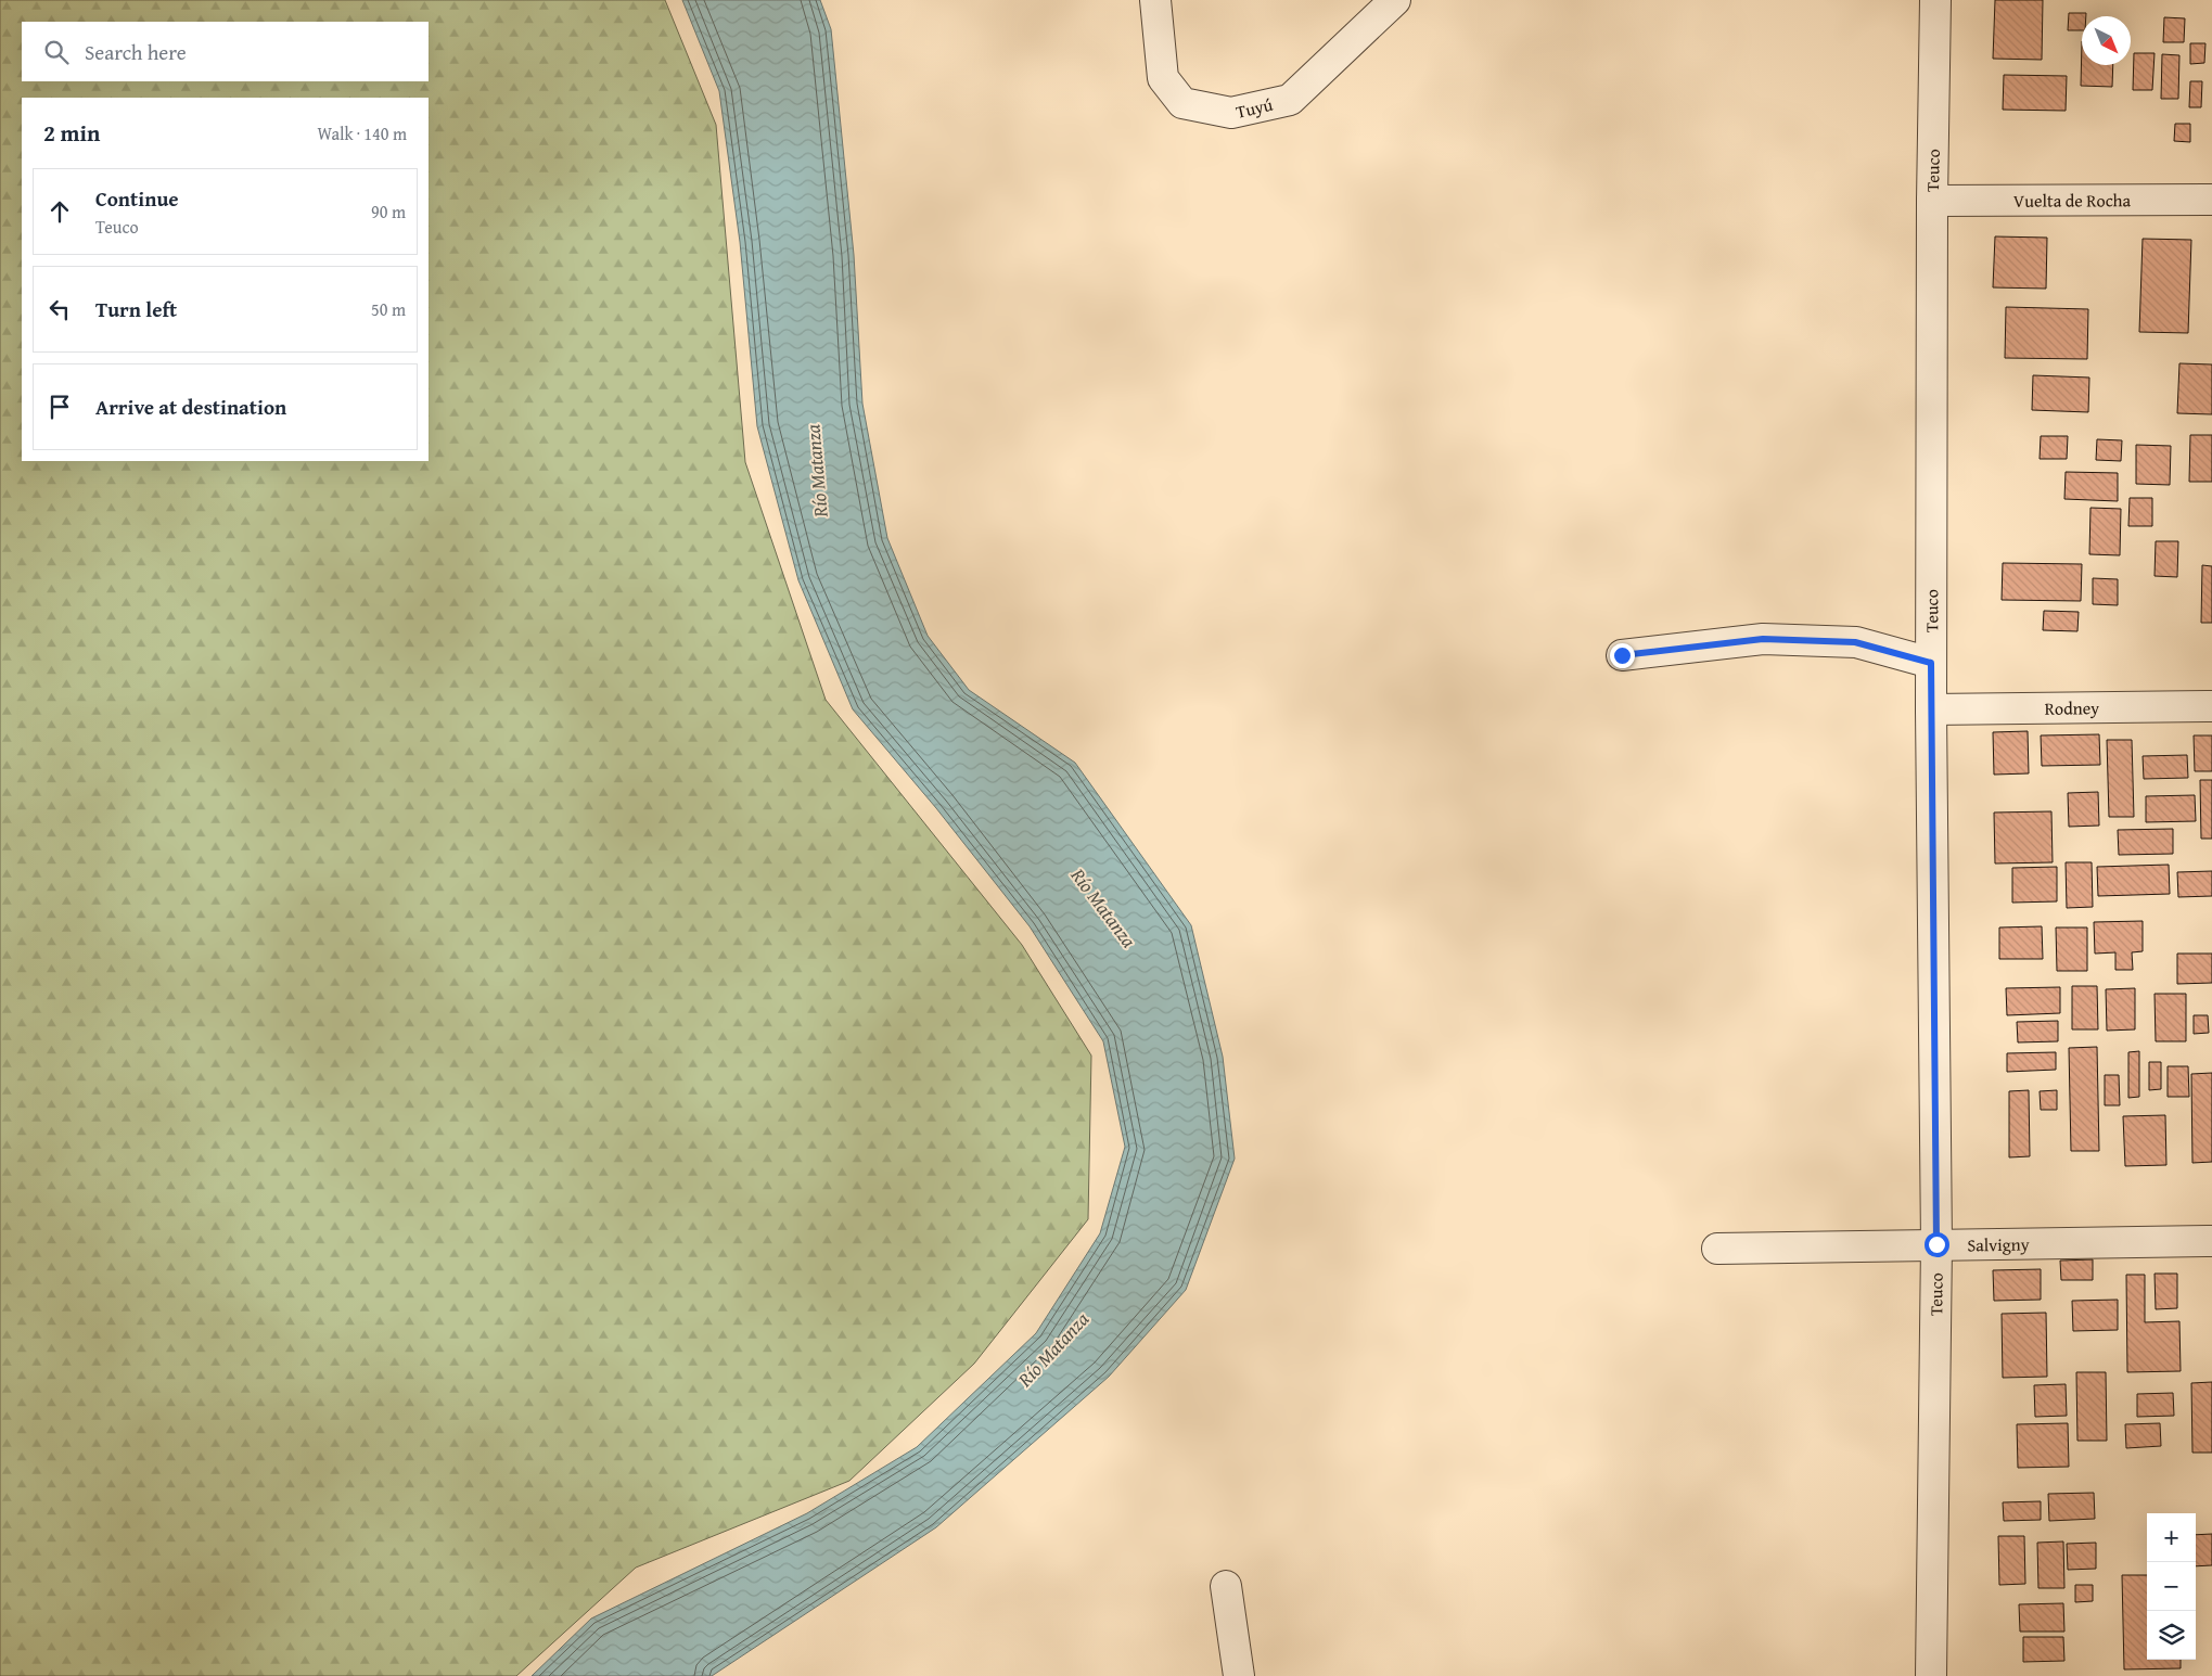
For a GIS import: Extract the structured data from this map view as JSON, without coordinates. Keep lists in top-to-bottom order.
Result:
{
  "streets": {
    "street": [
      "Tuyú",
      "Teuco",
      "Vuelta de Rocha",
      "Rodney",
      "Salvigny"
    ]
  },
  "crossings": [
    ["Teuco", "Vuelta de Rocha"],
    ["Teuco", "Rodney"],
    ["Teuco", "Salvigny"]
  ],
  "water": ["Río Matanza"],
  "north": "bottom right",
  "page": {
    "search": "Search here",
    "heading": ["2 min", "Walk · 140 m"],
    "list": [
      ["Continue", "Teuco", "90 m"],
      ["Turn left", "50 m"],
      "Arrive at destination"
    ],
    "map_buttons": ["+", "−"]
  }
}
